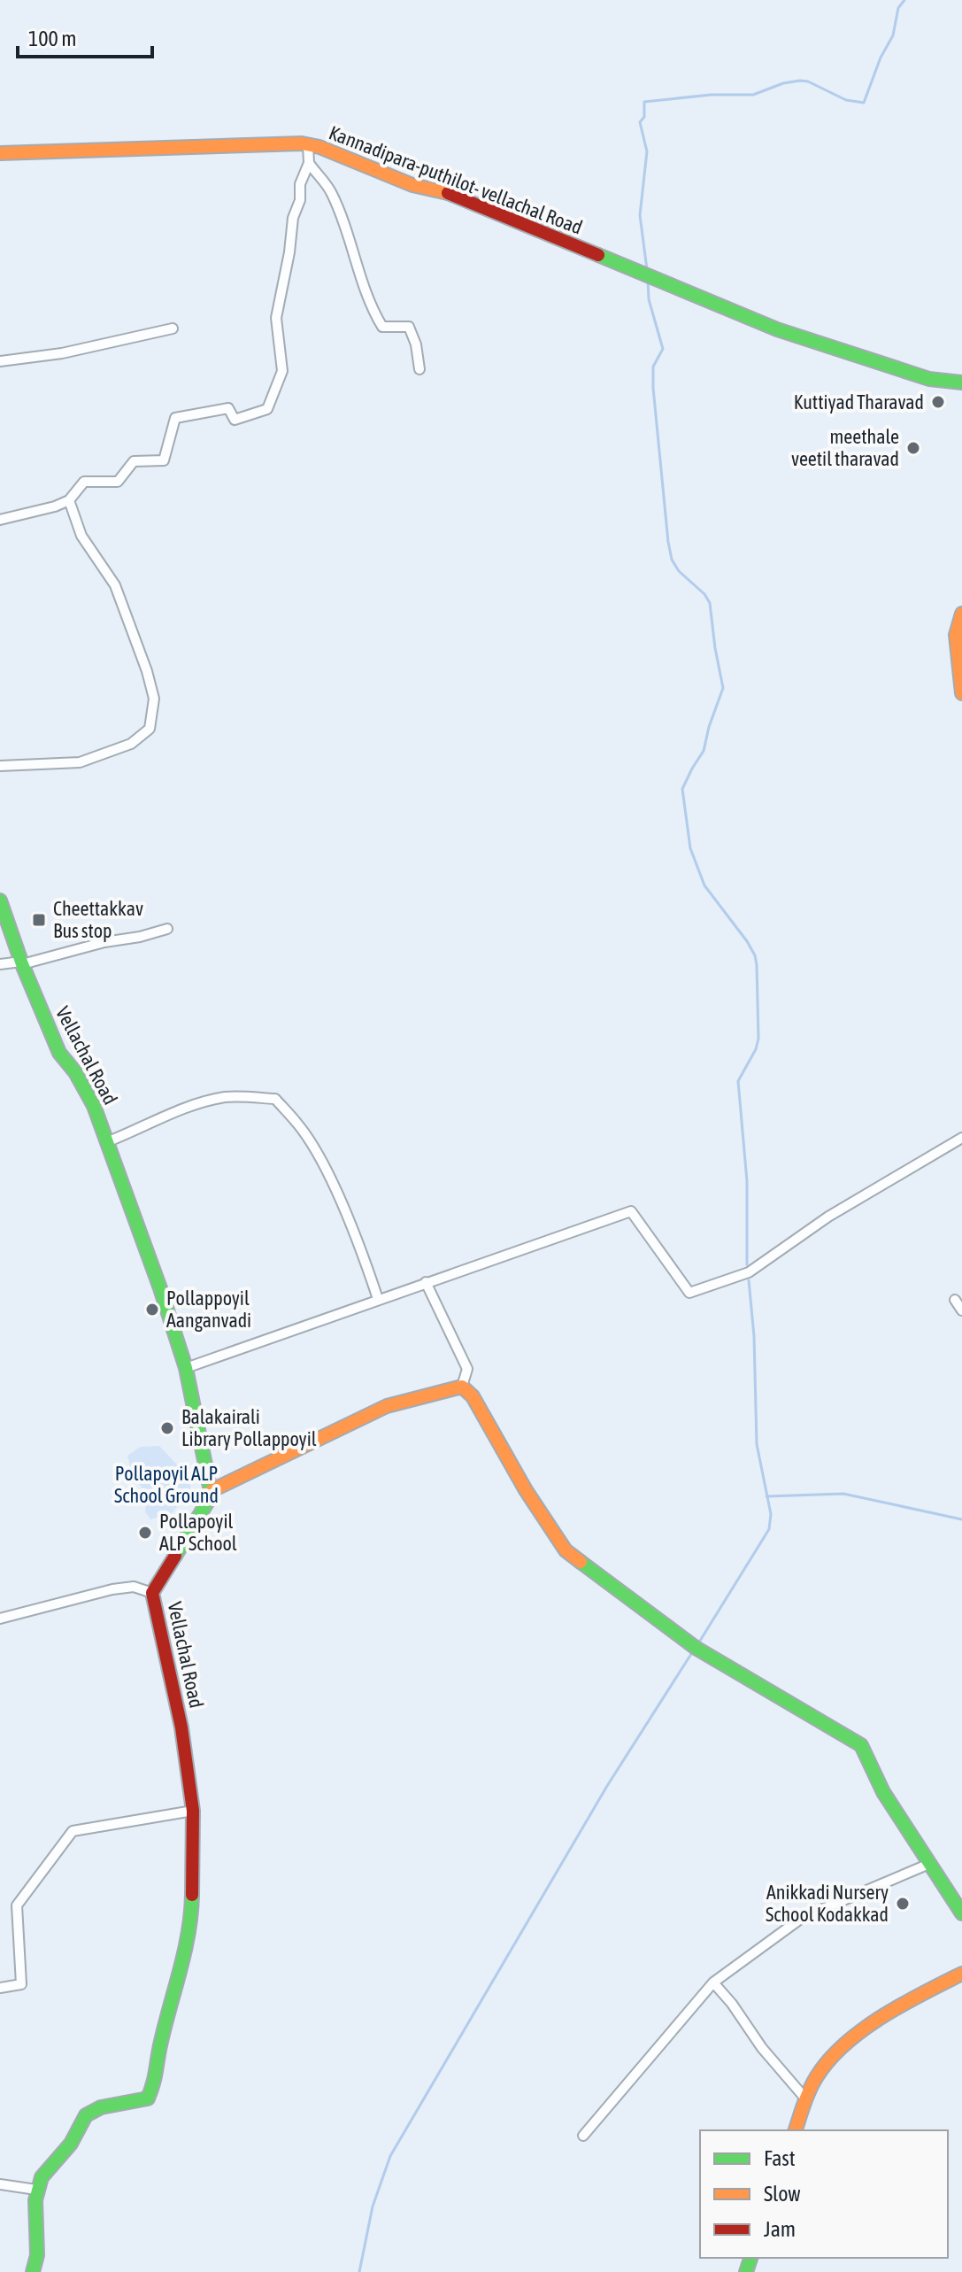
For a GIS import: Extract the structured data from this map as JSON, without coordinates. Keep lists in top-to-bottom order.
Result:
{
  "streets": {
    "street": ["Kannadipara-puthilot- vellachal Road", "Vellachal Road"]
  },
  "parks": ["Pollapoyil ALP School Ground"],
  "places": {
    "other": [
      "Kuttiyad Tharavad",
      "meethale veetil tharavad",
      "Pollappoyil Aanganvadi",
      "Balakairali Library Pollappoyil",
      "Pollapoyil ALP School",
      "Anikkadi Nursery School Kodakkad"
    ],
    "transit": ["Cheettakkav Bus stop"]
  },
  "legend": ["Fast", "Slow", "Jam"],
  "scale_bar": "100 m"
}
